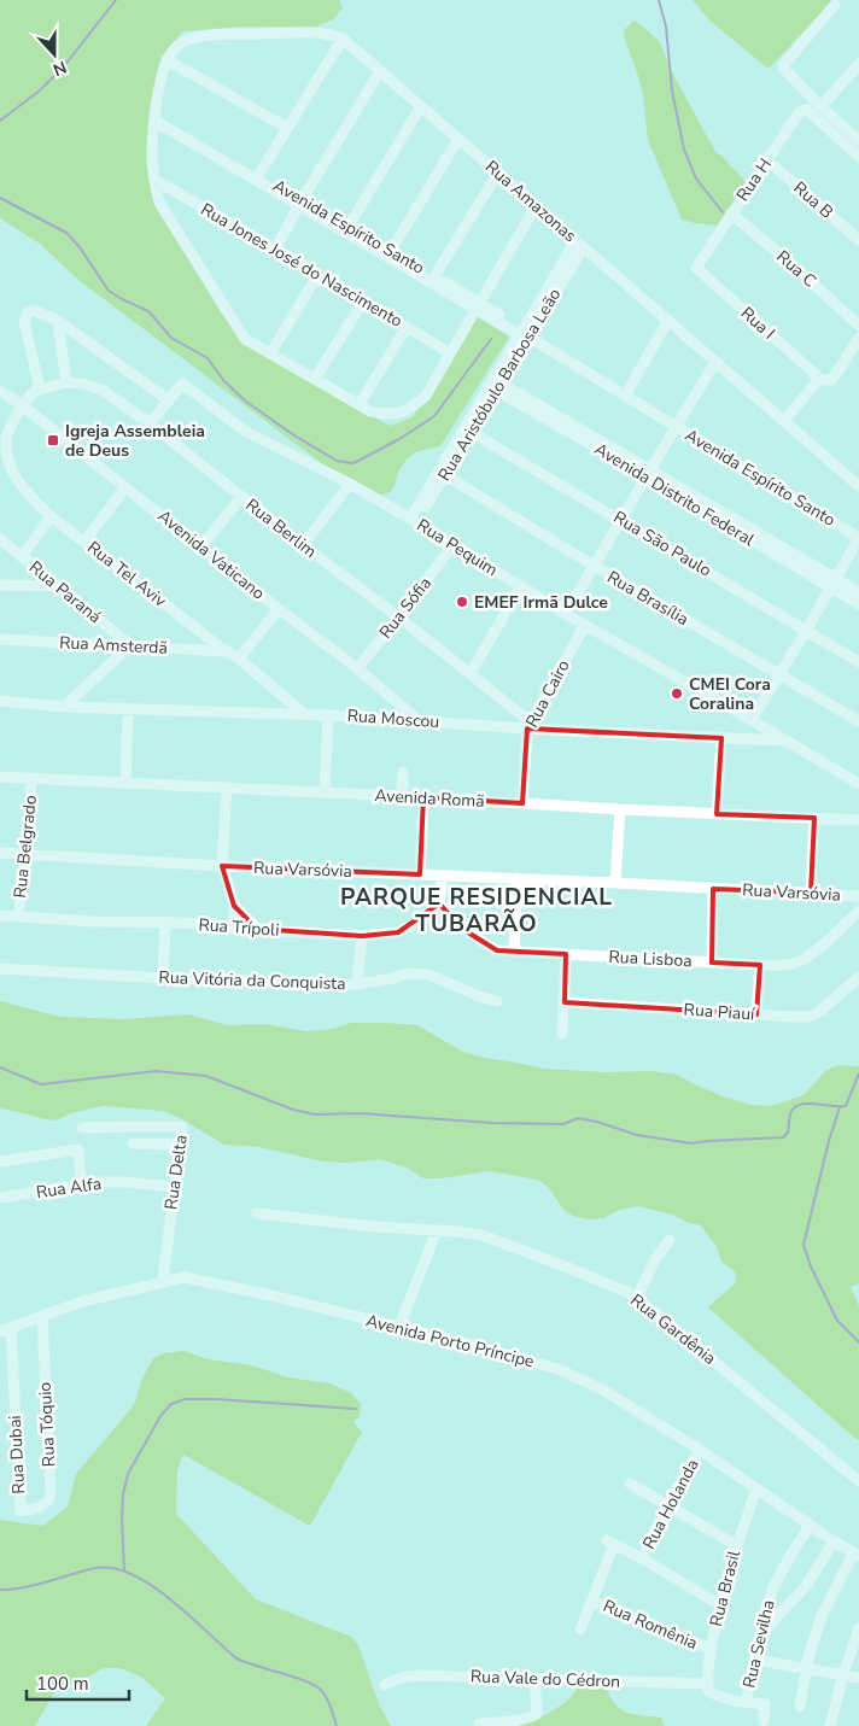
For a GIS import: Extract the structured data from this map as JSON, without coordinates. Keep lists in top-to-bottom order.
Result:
{
  "streets": {
    "street": [
      "Rua H",
      "Rua B",
      "Rua Amazonas",
      "Avenida Espírito Santo",
      "Rua Jones José do Nascimento",
      "Rua C",
      "Rua I",
      "Rua Aristóbulo Barbosa Leão",
      "Avenida Distrito Federal",
      "Rua Berlim",
      "Rua São Paulo",
      "Rua Pequim",
      "Avenida Vaticano",
      "Rua Tel Aviv",
      "Rua Paraná",
      "Rua Brasília",
      "Rua Sófia",
      "Rua Amsterdã",
      "Rua Cairo",
      "Rua Moscou",
      "Avenida Romã",
      "Rua Belgrado",
      "Rua Varsóvia",
      "Rua Trípoli",
      "Rua Lisboa",
      "Rua Vitória da Conquista",
      "Rua Piauí",
      "Rua Delta",
      "Rua Alfa",
      "Rua Gardênia",
      "Avenida Porto Príncipe",
      "Rua Tóquio",
      "Rua Dubai",
      "Rua Holanda",
      "Rua Brasil",
      "Rua Romênia",
      "Rua Sevilha",
      "Rua Vale do Cédron"
    ]
  },
  "crossings": [
    ["Rua H", "Rua B"],
    ["Rua H", "Rua C"],
    ["Rua H", "Rua I"],
    ["Rua Amazonas", "Rua Aristóbulo Barbosa Leão"],
    ["Avenida Espírito Santo", "Rua Aristóbulo Barbosa Leão"],
    ["Rua Aristóbulo Barbosa Leão", "Avenida Distrito Federal"],
    ["Rua Aristóbulo Barbosa Leão", "Rua São Paulo"],
    ["Rua Aristóbulo Barbosa Leão", "Rua Pequim"],
    ["Rua Aristóbulo Barbosa Leão", "Rua Brasília"],
    ["Rua Berlim", "Avenida Vaticano"],
    ["Rua Berlim", "Rua Tel Aviv"],
    ["Rua Berlim", "Rua Sófia"],
    ["Rua Berlim", "Rua Cairo"],
    ["Rua Berlim", "Rua Moscou"],
    ["Rua Pequim", "Rua Sófia"],
    ["Rua Pequim", "Rua Cairo"],
    ["Rua Pequim", "Rua Moscou"],
    ["Avenida Vaticano", "Rua Tel Aviv"],
    ["Avenida Vaticano", "Rua Sófia"],
    ["Avenida Vaticano", "Rua Moscou"],
    ["Rua Tel Aviv", "Rua Amsterdã"],
    ["Rua Tel Aviv", "Rua Moscou"],
    ["Rua Paraná", "Rua Amsterdã"],
    ["Rua Cairo", "Rua Moscou"],
    ["Rua Cairo", "Avenida Romã"],
    ["Avenida Romã", "Rua Belgrado"],
    ["Rua Belgrado", "Rua Varsóvia"],
    ["Rua Belgrado", "Rua Trípoli"],
    ["Rua Trípoli", "Rua Lisboa"],
    ["Rua Delta", "Rua Alfa"],
    ["Rua Delta", "Avenida Porto Príncipe"],
    ["Avenida Porto Príncipe", "Rua Tóquio"],
    ["Avenida Porto Príncipe", "Rua Dubai"],
    ["Avenida Porto Príncipe", "Rua Holanda"],
    ["Avenida Porto Príncipe", "Rua Brasil"],
    ["Avenida Porto Príncipe", "Rua Sevilha"],
    ["Rua Tóquio", "Rua Dubai"],
    ["Rua Brasil", "Rua Romênia"],
    ["Rua Brasil", "Rua Vale do Cédron"],
    ["Rua Sevilha", "Rua Vale do Cédron"]
  ],
  "districts": ["PARQUE RESIDENCIAL TUBARÃO"],
  "places": {
    "transit": ["Igreja Assembleia de Deus"],
    "other": ["EMEF Irmã Dulce", "CMEI Cora Coralina"]
  },
  "scale_bar": "100 m",
  "north": "bottom"
}
